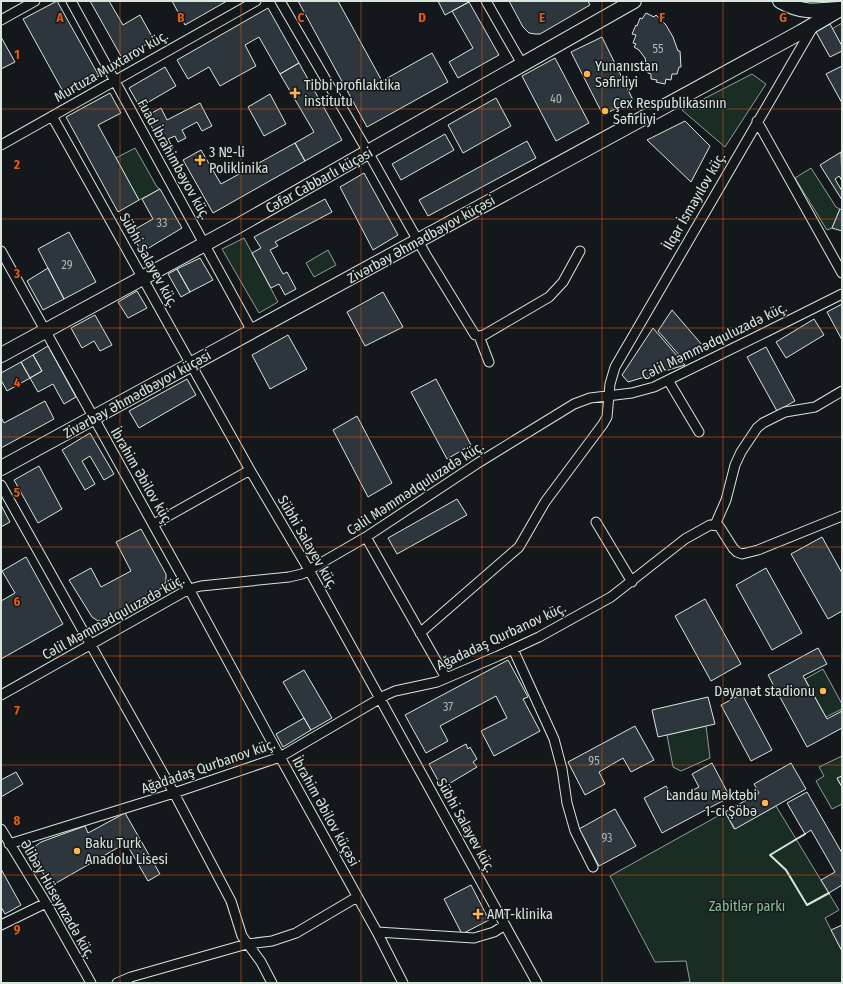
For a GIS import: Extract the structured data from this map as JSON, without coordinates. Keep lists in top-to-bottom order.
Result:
{
  "streets": {
    "main road": ["Cəfər Cabbarlı küçəsi", "Zivərbəy Əhmədbəyov küçəsi"],
    "street": [
      "Murtuza Muxtarov küç.",
      "Fuad İbrahimbəyov küç.",
      "İlqar İsmayılov küç.",
      "Sübhi Salayev küç.",
      "Cəlil Məmmədquluzadə küç.",
      "İbrahim Əbilov küç.",
      "Ağadadaş Qurbanov küç.",
      "İbrahim Əbilov küçəsi",
      "Əlibəy Hüseynzadə küç."
    ]
  },
  "crossings": [
    ["Murtuza Muxtarov küç.", "Fuad İbrahimbəyov küç."],
    ["Murtuza Muxtarov küç.", "Sübhi Salayev küç."],
    ["Fuad İbrahimbəyov küç.", "Cəfər Cabbarlı küçəsi"],
    ["Fuad İbrahimbəyov küç.", "Zivərbəy Əhmədbəyov küçəsi"],
    ["Cəfər Cabbarlı küçəsi", "Sübhi Salayev küç."],
    ["Cəfər Cabbarlı küçəsi", "İbrahim Əbilov küç."],
    ["İlqar İsmayılov küç.", "Zivərbəy Əhmədbəyov küçəsi"],
    ["İlqar İsmayılov küç.", "Cəlil Məmmədquluzadə küç."],
    ["Zivərbəy Əhmədbəyov küçəsi", "Sübhi Salayev küç."],
    ["Zivərbəy Əhmədbəyov küçəsi", "İbrahim Əbilov küç."],
    ["Sübhi Salayev küç.", "Cəlil Məmmədquluzadə küç."],
    ["Sübhi Salayev küç.", "Ağadadaş Qurbanov küç."],
    ["Cəlil Məmmədquluzadə küç.", "İbrahim Əbilov küç."],
    ["Cəlil Məmmədquluzadə küç.", "İbrahim Əbilov küçəsi"],
    ["İbrahim Əbilov küç.", "İbrahim Əbilov küçəsi"],
    ["Ağadadaş Qurbanov küç.", "İbrahim Əbilov küçəsi"],
    ["Ağadadaş Qurbanov küç.", "Əlibəy Hüseynzadə küç."]
  ],
  "parks": ["Zabitlər parkı"],
  "places": {
    "other": [
      "Yunanıstan Səfirliyi",
      "Çex Respublikasının Səfirliyi",
      "Dəyanət stadionu",
      "Landau Məktəbi 1-ci Şöbə",
      "Baku Turk Anadolu Lisesi"
    ],
    "health": ["Tibbi profilaktika institutu", "3 №-li Poliklinika", "AMT-klinika"]
  },
  "house_numbers": [
    "55",
    "40",
    "33",
    "29",
    "37",
    "95",
    "93"
  ],
  "grid": {
    "columns": [
      "A",
      "B",
      "C",
      "D",
      "E",
      "F",
      "G"
    ],
    "rows": [
      "1",
      "2",
      "3",
      "4",
      "5",
      "6",
      "7",
      "8",
      "9"
    ]
  }
}
